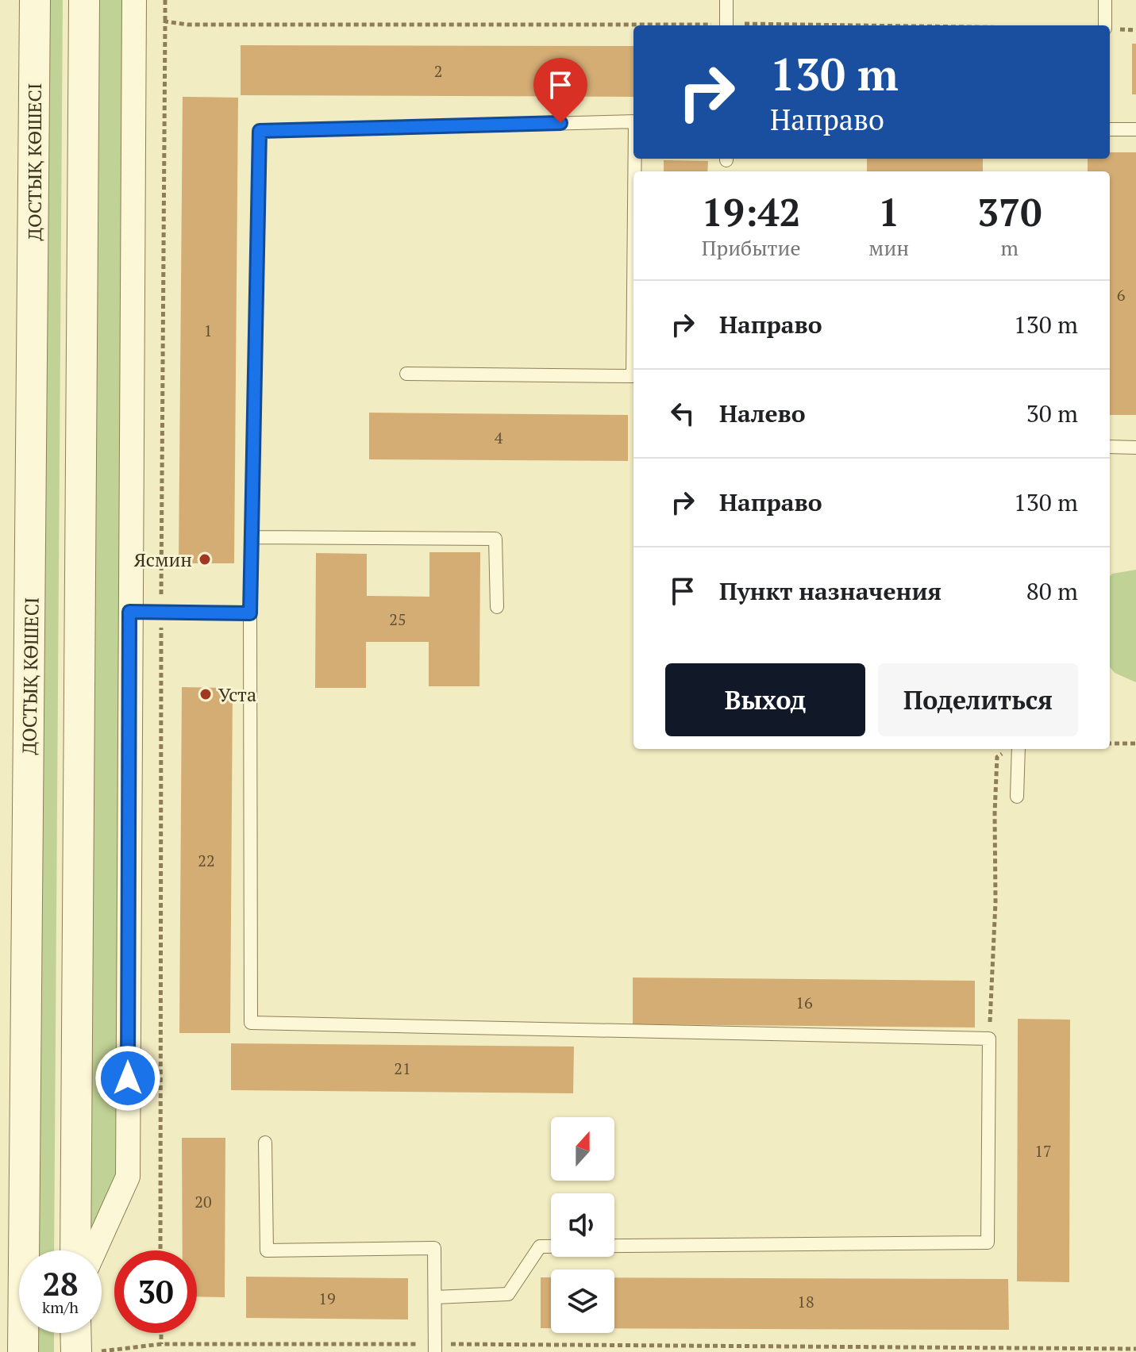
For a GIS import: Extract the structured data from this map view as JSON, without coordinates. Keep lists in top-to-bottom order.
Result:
{
  "streets": {
    "street": ["ДОСТЫҚ КӨШЕСІ"]
  },
  "places": ["Ясмин", "Уста"],
  "house_numbers": [
    "2",
    "6",
    "1",
    "4",
    "25",
    "22",
    "16",
    "21",
    "17",
    "20",
    "19",
    "18"
  ],
  "north": "top",
  "page": {
    "turn": ["130 m", "Направо"],
    "eta": [
      "19:42",
      "Прибытие",
      "1",
      "мин",
      "370",
      "m"
    ],
    "list": [
      {
        "name": "Направо",
        "value": "130 m"
      },
      {
        "name": "Налево",
        "value": "30 m"
      },
      {
        "name": "Направо",
        "value": "130 m"
      },
      {
        "name": "Пункт назначения",
        "value": "80 m"
      }
    ],
    "buttons": ["Выход", "Поделиться"],
    "speed": "28 km/h",
    "limit": "30"
  }
}
